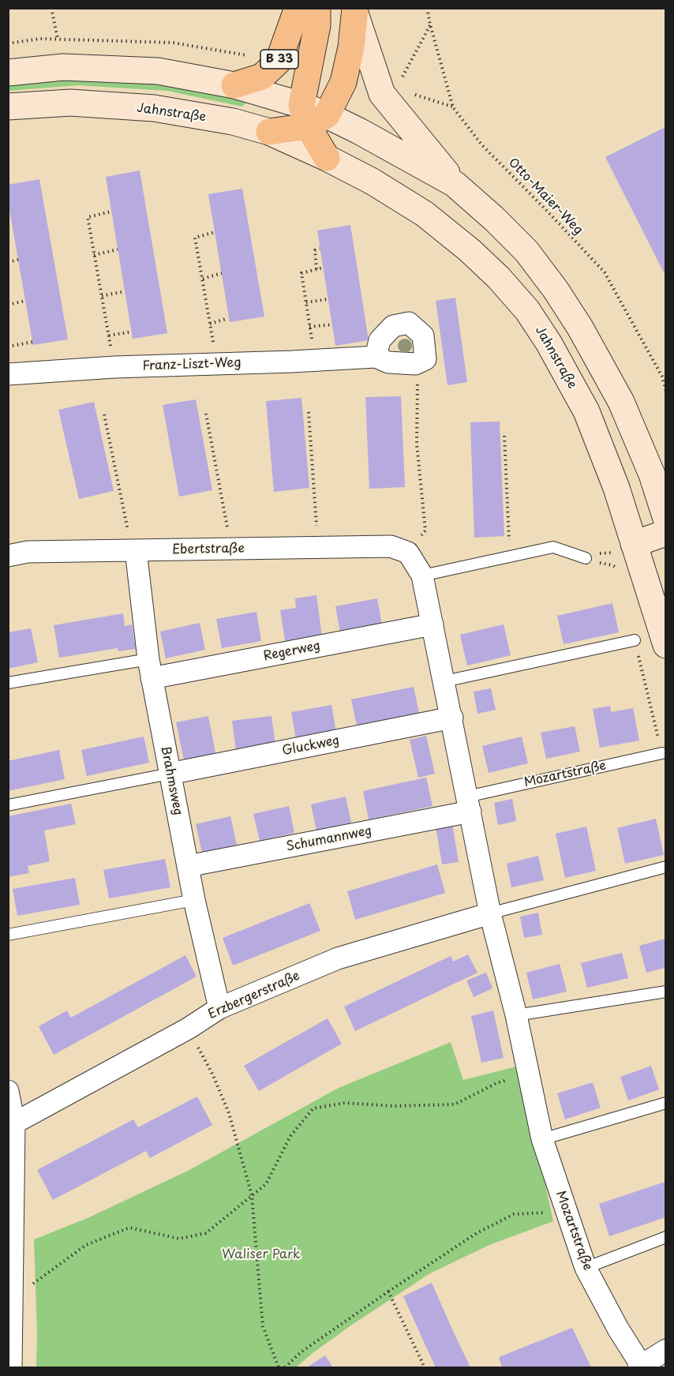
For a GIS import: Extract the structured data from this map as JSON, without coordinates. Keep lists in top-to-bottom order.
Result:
{
  "streets": {
    "main road": ["B 33", "Jahnstraße"],
    "street": [
      "Franz-Liszt-Weg",
      "Ebertstraße",
      "Regerweg",
      "Gluckweg",
      "Mozartstraße",
      "Brahmsweg",
      "Schumannweg",
      "Erzbergerstraße"
    ],
    "path": ["Otto-Maier-Weg"]
  },
  "crossings": [
    ["Ebertstraße", "Mozartstraße"],
    ["Ebertstraße", "Brahmsweg"],
    ["Regerweg", "Mozartstraße"],
    ["Regerweg", "Brahmsweg"],
    ["Gluckweg", "Mozartstraße"],
    ["Gluckweg", "Brahmsweg"],
    ["Mozartstraße", "Schumannweg"],
    ["Mozartstraße", "Erzbergerstraße"],
    ["Brahmsweg", "Schumannweg"],
    ["Brahmsweg", "Erzbergerstraße"]
  ],
  "parks": ["Waliser Park"]
}
